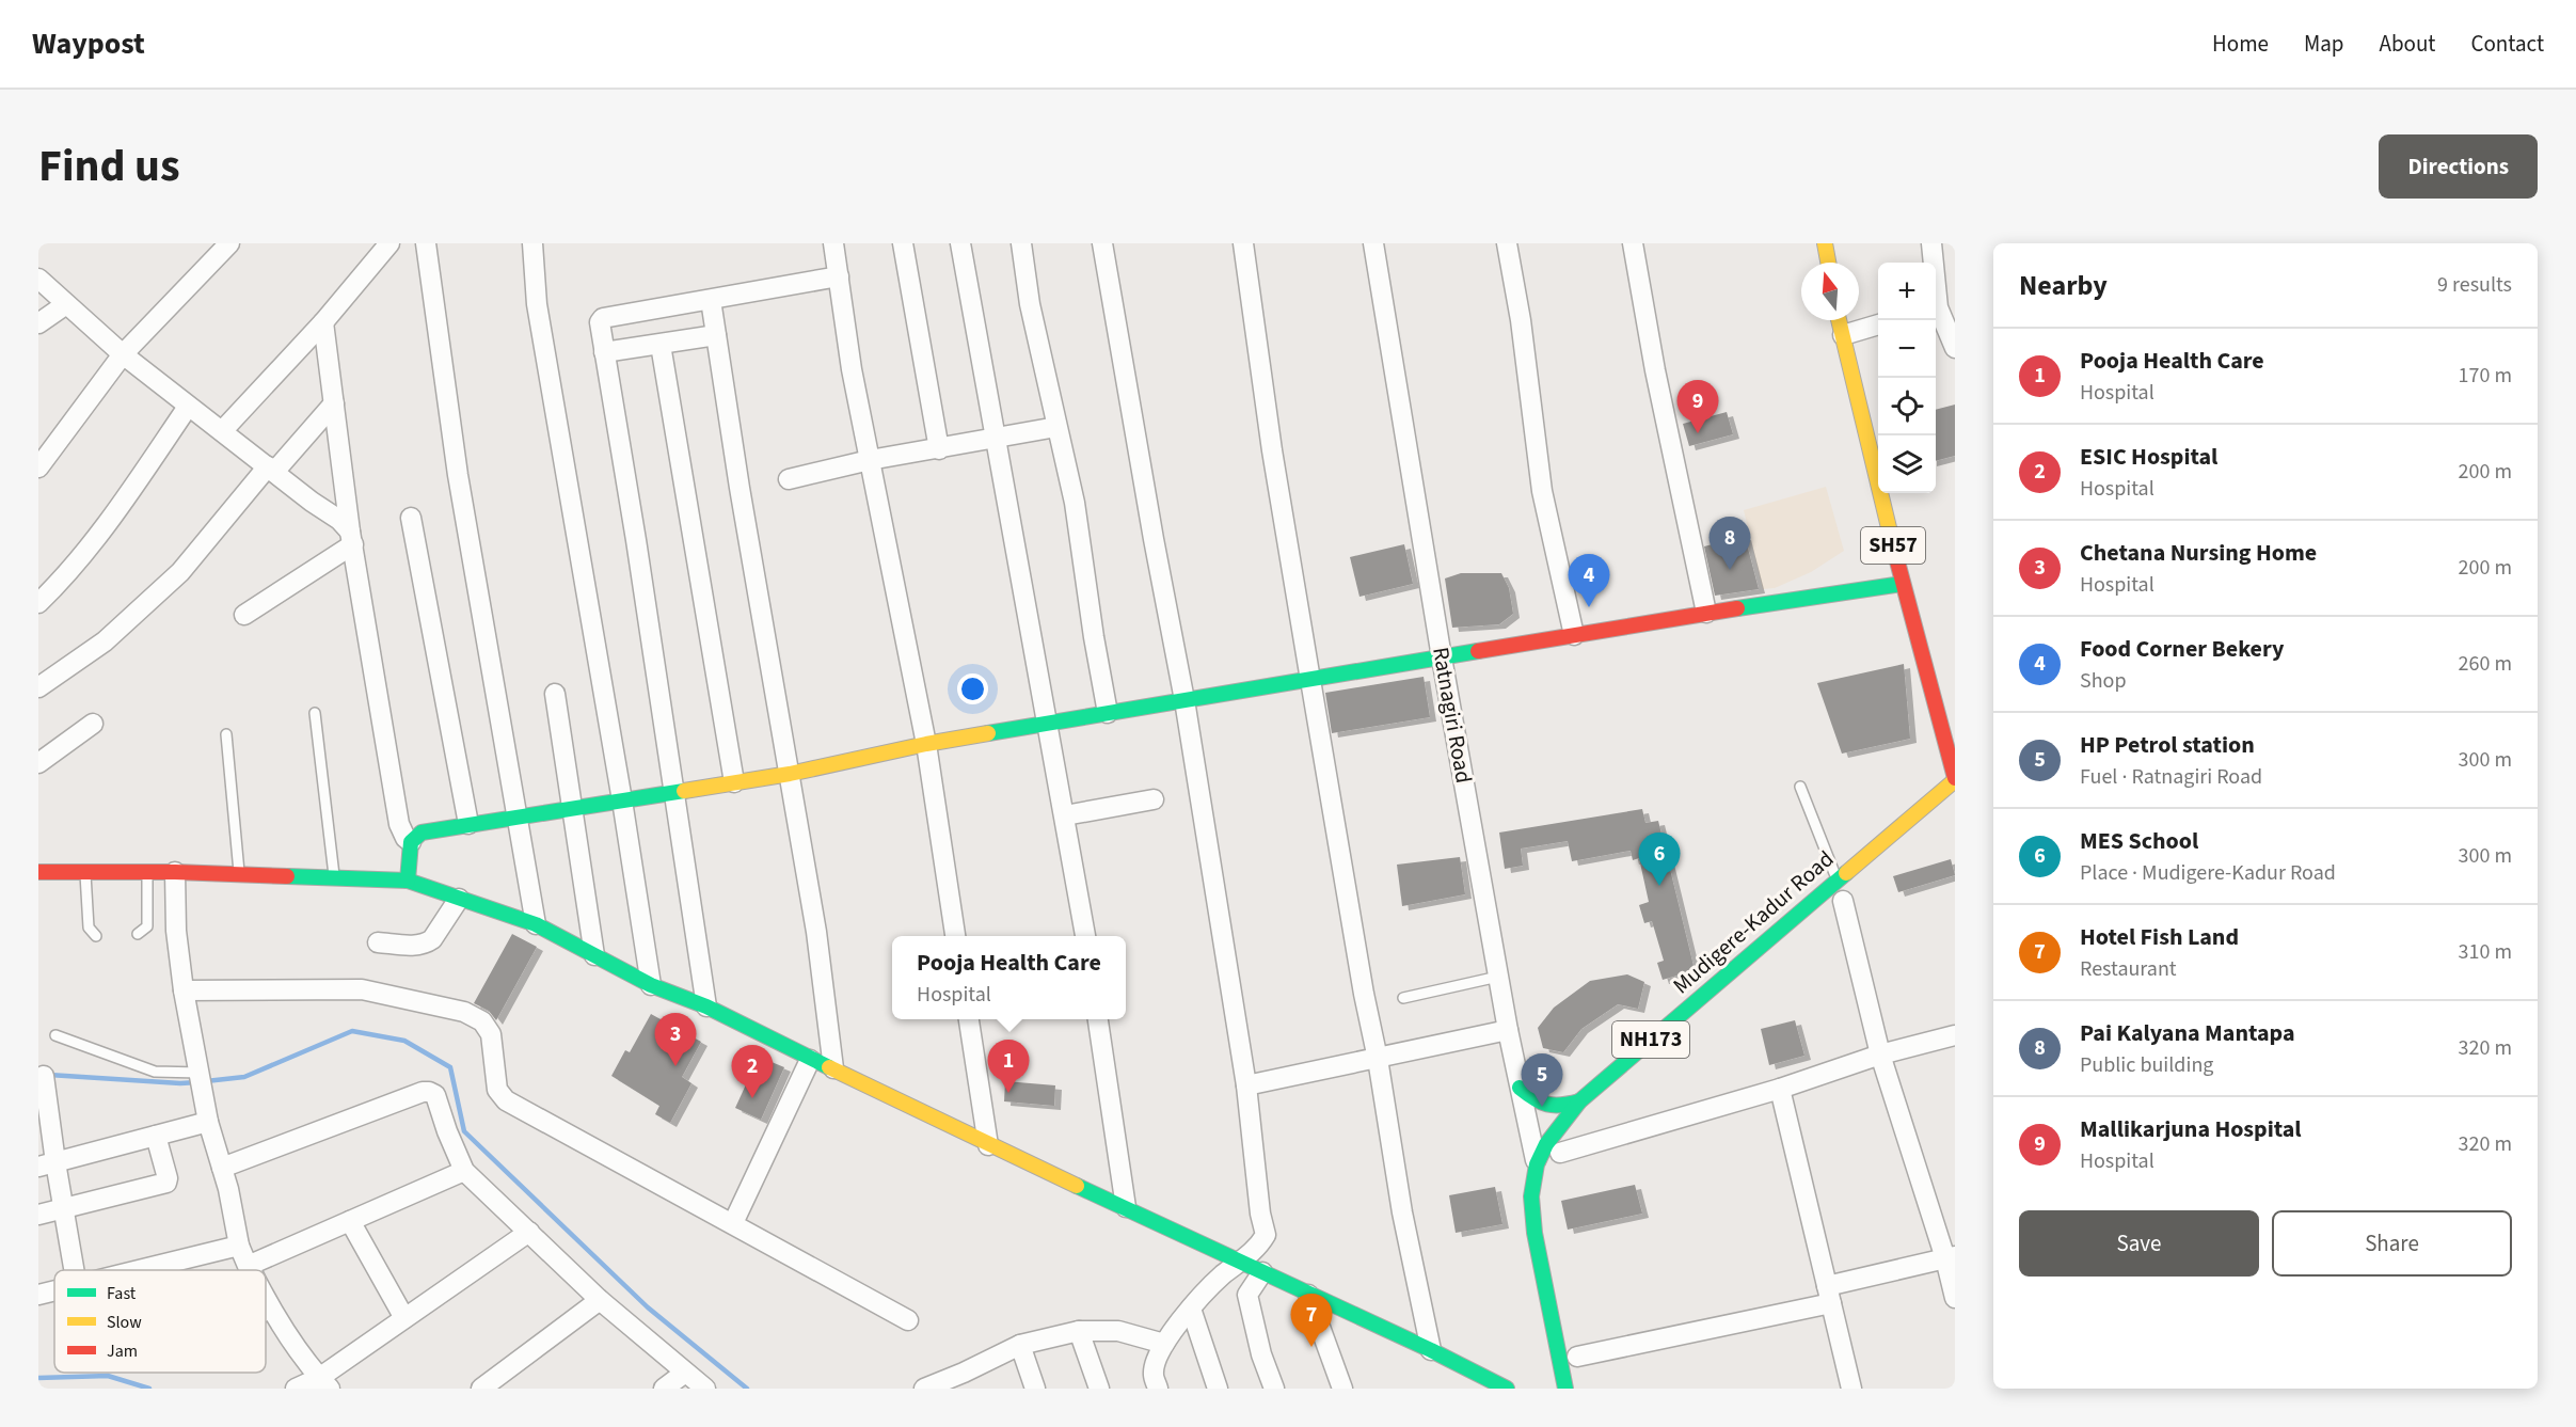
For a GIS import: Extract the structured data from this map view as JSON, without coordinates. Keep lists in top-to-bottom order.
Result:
{
  "streets": {
    "main road": ["SH57", "Mudigere-Kadur Road", "NH173"],
    "street": ["Ratnagiri Road"]
  },
  "crossings": [
    ["SH57", "Mudigere-Kadur Road"],
    ["Ratnagiri Road", "Mudigere-Kadur Road"]
  ],
  "legend": ["Fast", "Slow", "Jam"],
  "north": "top",
  "page": {
    "header": "Waypost",
    "nav": [
      "Home",
      "Map",
      "About",
      "Contact"
    ],
    "title": "Find us",
    "buttons": [
      "Directions",
      ["Save", "Share"]
    ],
    "heading": ["Nearby", "9 results"],
    "map_buttons": ["+", "−"],
    "list": [
      {
        "mark": "1",
        "name": "Pooja Health Care",
        "note": "Hospital",
        "value": "170 m"
      },
      {
        "mark": "2",
        "name": "ESIC Hospital",
        "note": "Hospital",
        "value": "200 m"
      },
      {
        "mark": "3",
        "name": "Chetana Nursing Home",
        "note": "Hospital",
        "value": "200 m"
      },
      {
        "mark": "4",
        "name": "Food Corner Bekery",
        "note": "Shop",
        "value": "260 m"
      },
      {
        "mark": "5",
        "name": "HP Petrol station",
        "note": "Fuel · Ratnagiri Road",
        "value": "300 m"
      },
      {
        "mark": "6",
        "name": "MES School",
        "note": "Place · Mudigere-Kadur Road",
        "value": "300 m"
      },
      {
        "mark": "7",
        "name": "Hotel Fish Land",
        "note": "Restaurant",
        "value": "310 m"
      },
      {
        "mark": "8",
        "name": "Pai Kalyana Mantapa",
        "note": "Public building",
        "value": "320 m"
      },
      {
        "mark": "9",
        "name": "Mallikarjuna Hospital",
        "note": "Hospital",
        "value": "320 m"
      }
    ],
    "pins": [
      "9",
      "8",
      "4",
      "6",
      "3",
      "1",
      "2",
      "5",
      "7"
    ],
    "popup": ["Pooja Health Care", "Hospital"]
  }
}
